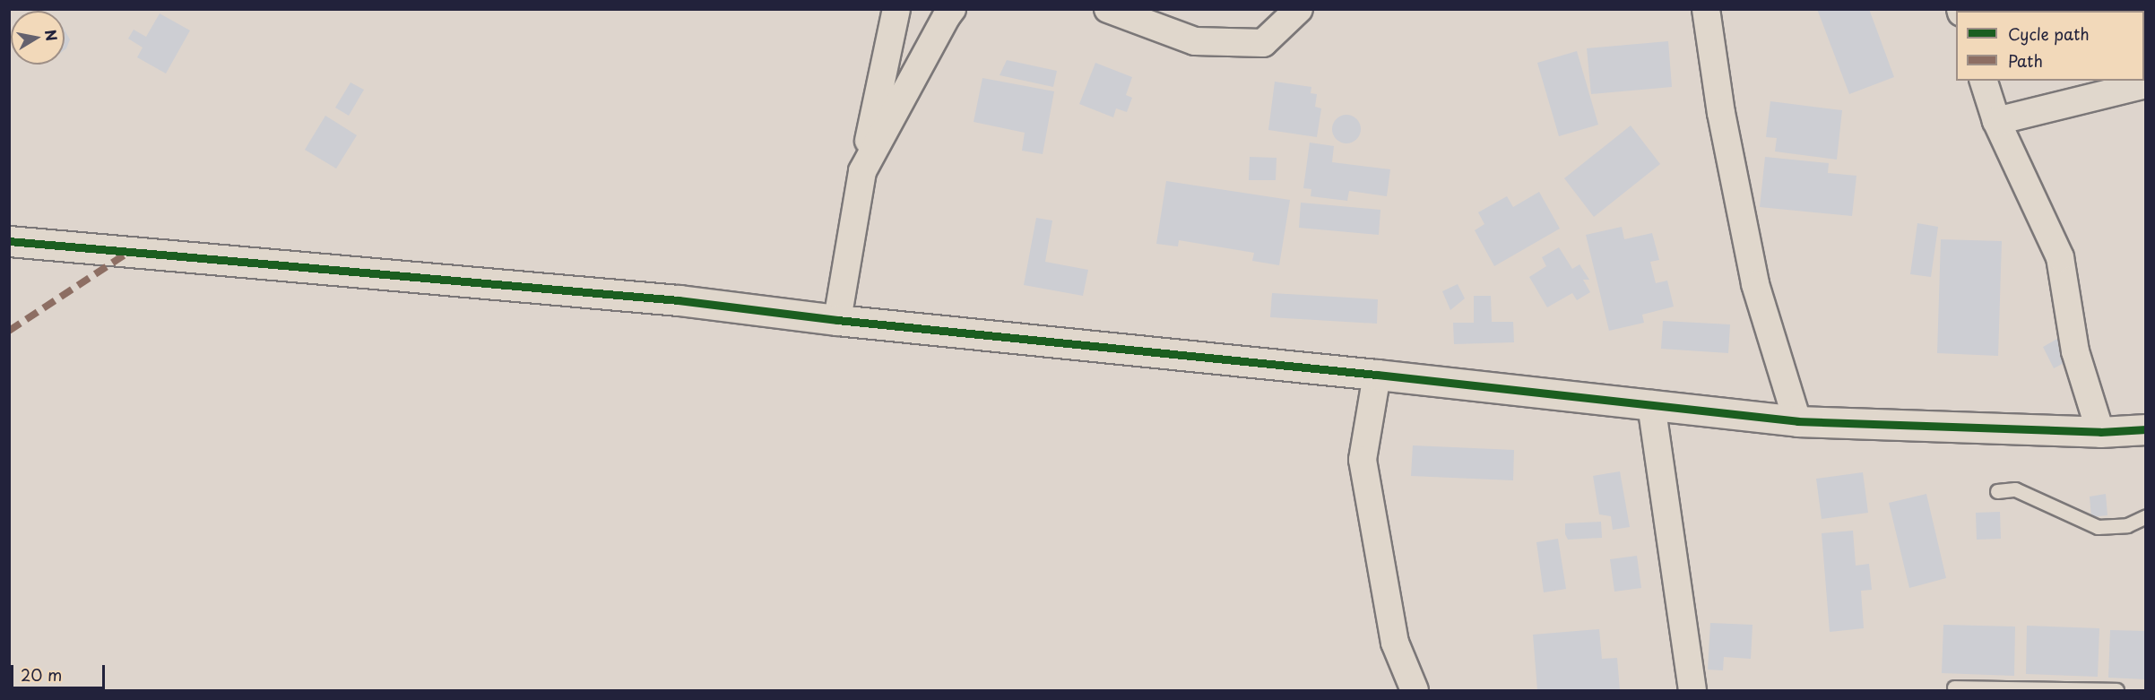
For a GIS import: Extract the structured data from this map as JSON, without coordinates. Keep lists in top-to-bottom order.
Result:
{
  "legend": ["Cycle path", "Path"],
  "scale_bar": "20 m",
  "north": "right"
}
